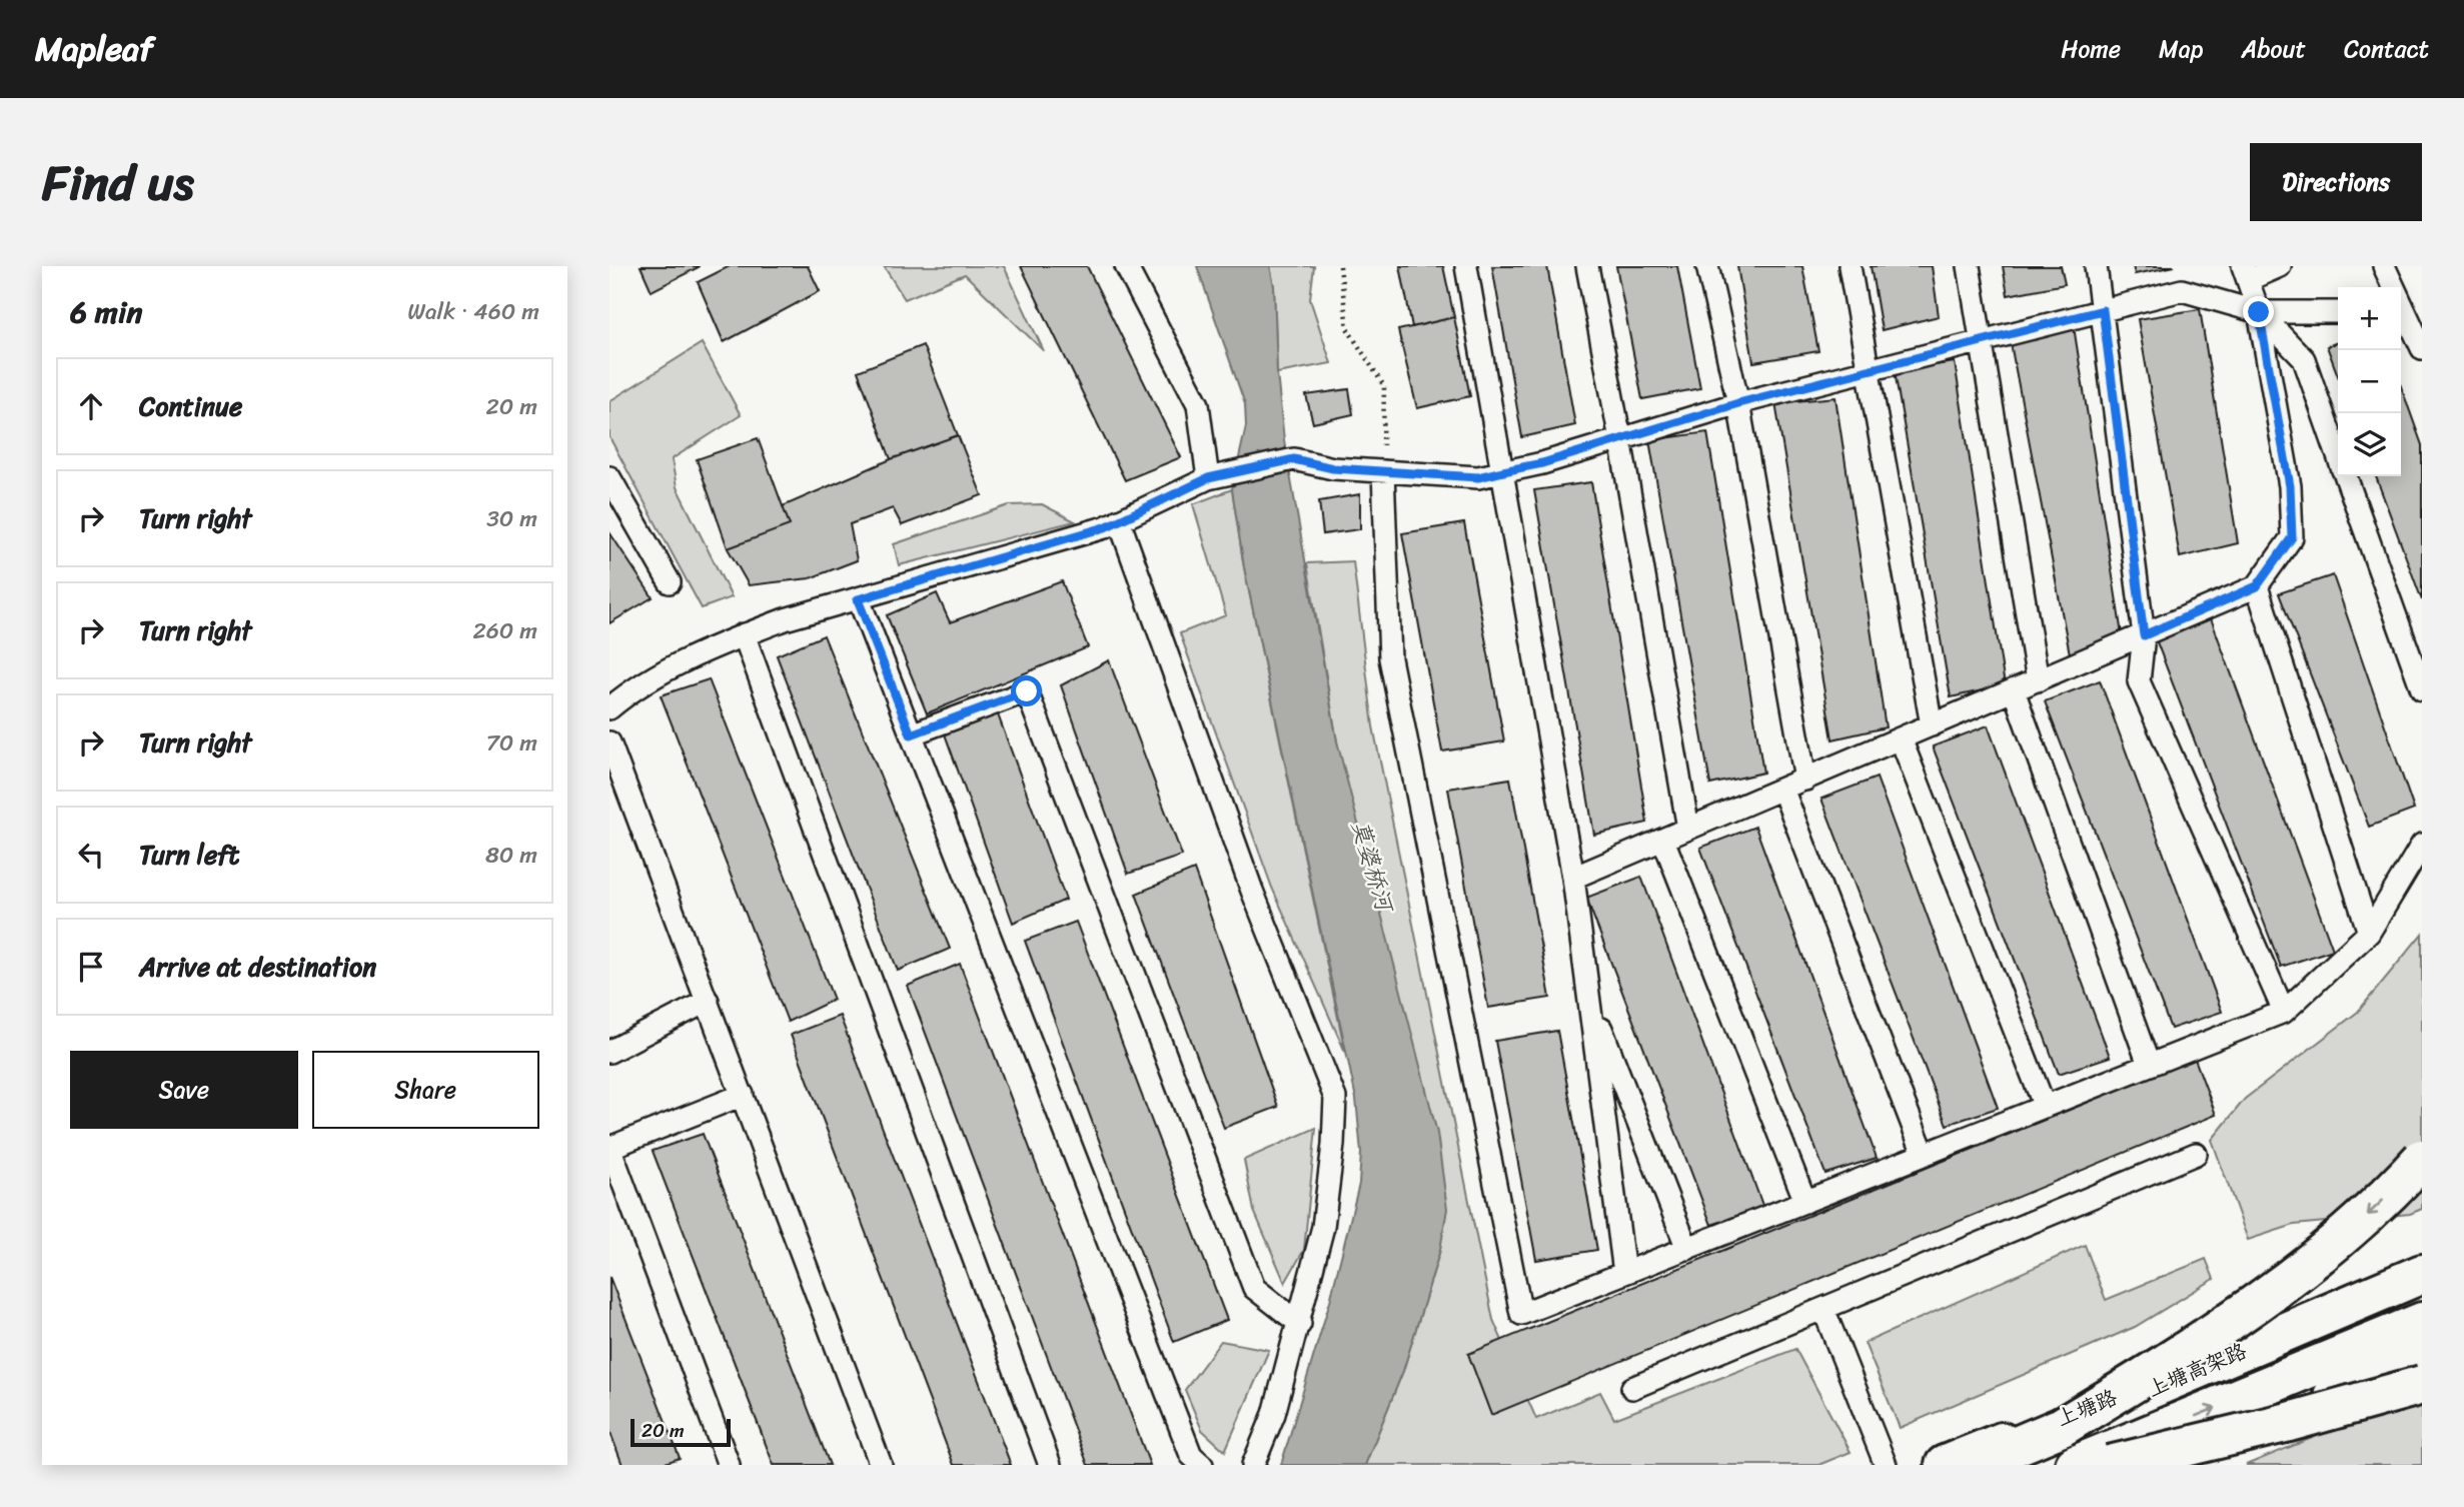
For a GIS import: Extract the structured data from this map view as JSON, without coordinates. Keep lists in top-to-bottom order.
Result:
{
  "streets": {
    "main road": ["上塘高架路", "上塘路"]
  },
  "crossings": [
    ["上塘高架路", "上塘路"]
  ],
  "water": ["莫婆桥河"],
  "scale_bar": "20 m",
  "page": {
    "header": "Mapleaf",
    "nav": [
      "Home",
      "Map",
      "About",
      "Contact"
    ],
    "title": "Find us",
    "buttons": [
      "Directions",
      ["Save", "Share"]
    ],
    "heading": ["6 min", "Walk · 460 m"],
    "map_buttons": ["+", "−"],
    "list": [
      ["Continue", "20 m"],
      ["Turn right", "30 m"],
      ["Turn right", "260 m"],
      ["Turn right", "70 m"],
      ["Turn left", "80 m"],
      "Arrive at destination"
    ],
    "scale": "20 m"
  }
}
